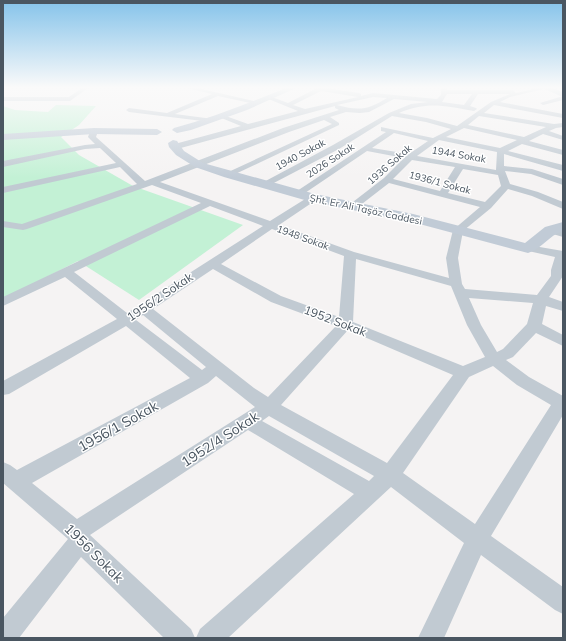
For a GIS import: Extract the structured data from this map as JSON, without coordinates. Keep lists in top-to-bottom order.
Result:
{
  "streets": {
    "street": [
      "1940 Sokak",
      "1944 Sokak",
      "2026 Sokak",
      "1936 Sokak",
      "1936/1 Sokak",
      "Şht. Er Ali Taşöz Caddesi",
      "1948 Sokak",
      "1956/2 Sokak",
      "1952 Sokak",
      "1956/1 Sokak",
      "1952/4 Sokak",
      "1956 Sokak"
    ]
  },
  "crossings": [
    ["1940 Sokak", "1944 Sokak"],
    ["1940 Sokak", "Şht. Er Ali Taşöz Caddesi"],
    ["1944 Sokak", "2026 Sokak"],
    ["1944 Sokak", "1936 Sokak"],
    ["2026 Sokak", "Şht. Er Ali Taşöz Caddesi"],
    ["1936 Sokak", "1936/1 Sokak"],
    ["1936 Sokak", "Şht. Er Ali Taşöz Caddesi"],
    ["Şht. Er Ali Taşöz Caddesi", "1956/2 Sokak"],
    ["1948 Sokak", "1956/2 Sokak"],
    ["1956/2 Sokak", "1952 Sokak"],
    ["1952 Sokak", "1952/4 Sokak"],
    ["1956/1 Sokak", "1956 Sokak"],
    ["1952/4 Sokak", "1956 Sokak"]
  ]
}
